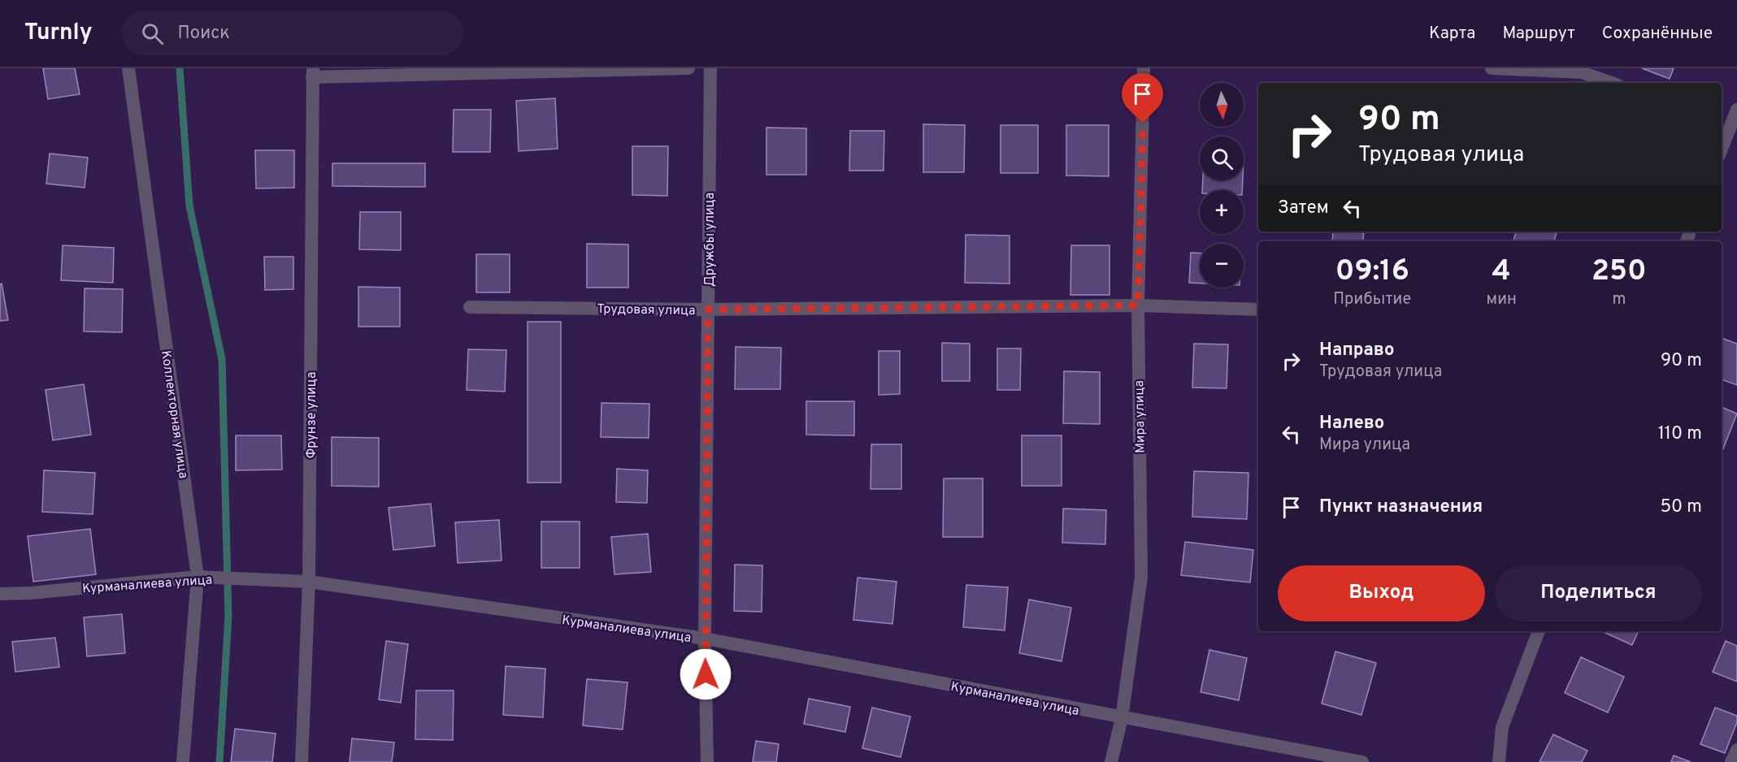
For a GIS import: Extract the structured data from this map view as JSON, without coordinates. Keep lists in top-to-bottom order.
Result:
{
  "streets": {
    "street": [
      "Дружбы улица",
      "Трудовая улица",
      "Коллекторная улица",
      "Фрунзе улица",
      "Мира улица",
      "Курманалиева улица"
    ]
  },
  "crossings": [
    ["Дружбы улица", "Трудовая улица"],
    ["Дружбы улица", "Курманалиева улица"],
    ["Трудовая улица", "Мира улица"],
    ["Коллекторная улица", "Курманалиева улица"],
    ["Фрунзе улица", "Курманалиева улица"],
    ["Мира улица", "Курманалиева улица"]
  ],
  "north": "bottom",
  "page": {
    "header": "Turnly",
    "search": "Поиск",
    "nav": ["Карта", "Маршрут", "Сохранённые"],
    "map_buttons": ["+", "−"],
    "turn": ["90 m", "Трудовая улица"],
    "then": "Затем",
    "eta": [
      "09:16",
      "Прибытие",
      "4",
      "мин",
      "250",
      "m"
    ],
    "list": [
      {
        "name": "Направо",
        "note": "Трудовая улица",
        "value": "90 m"
      },
      {
        "name": "Налево",
        "note": "Мира улица",
        "value": "110 m"
      },
      {
        "name": "Пункт назначения",
        "value": "50 m"
      }
    ],
    "buttons": ["Выход", "Поделиться"]
  }
}
